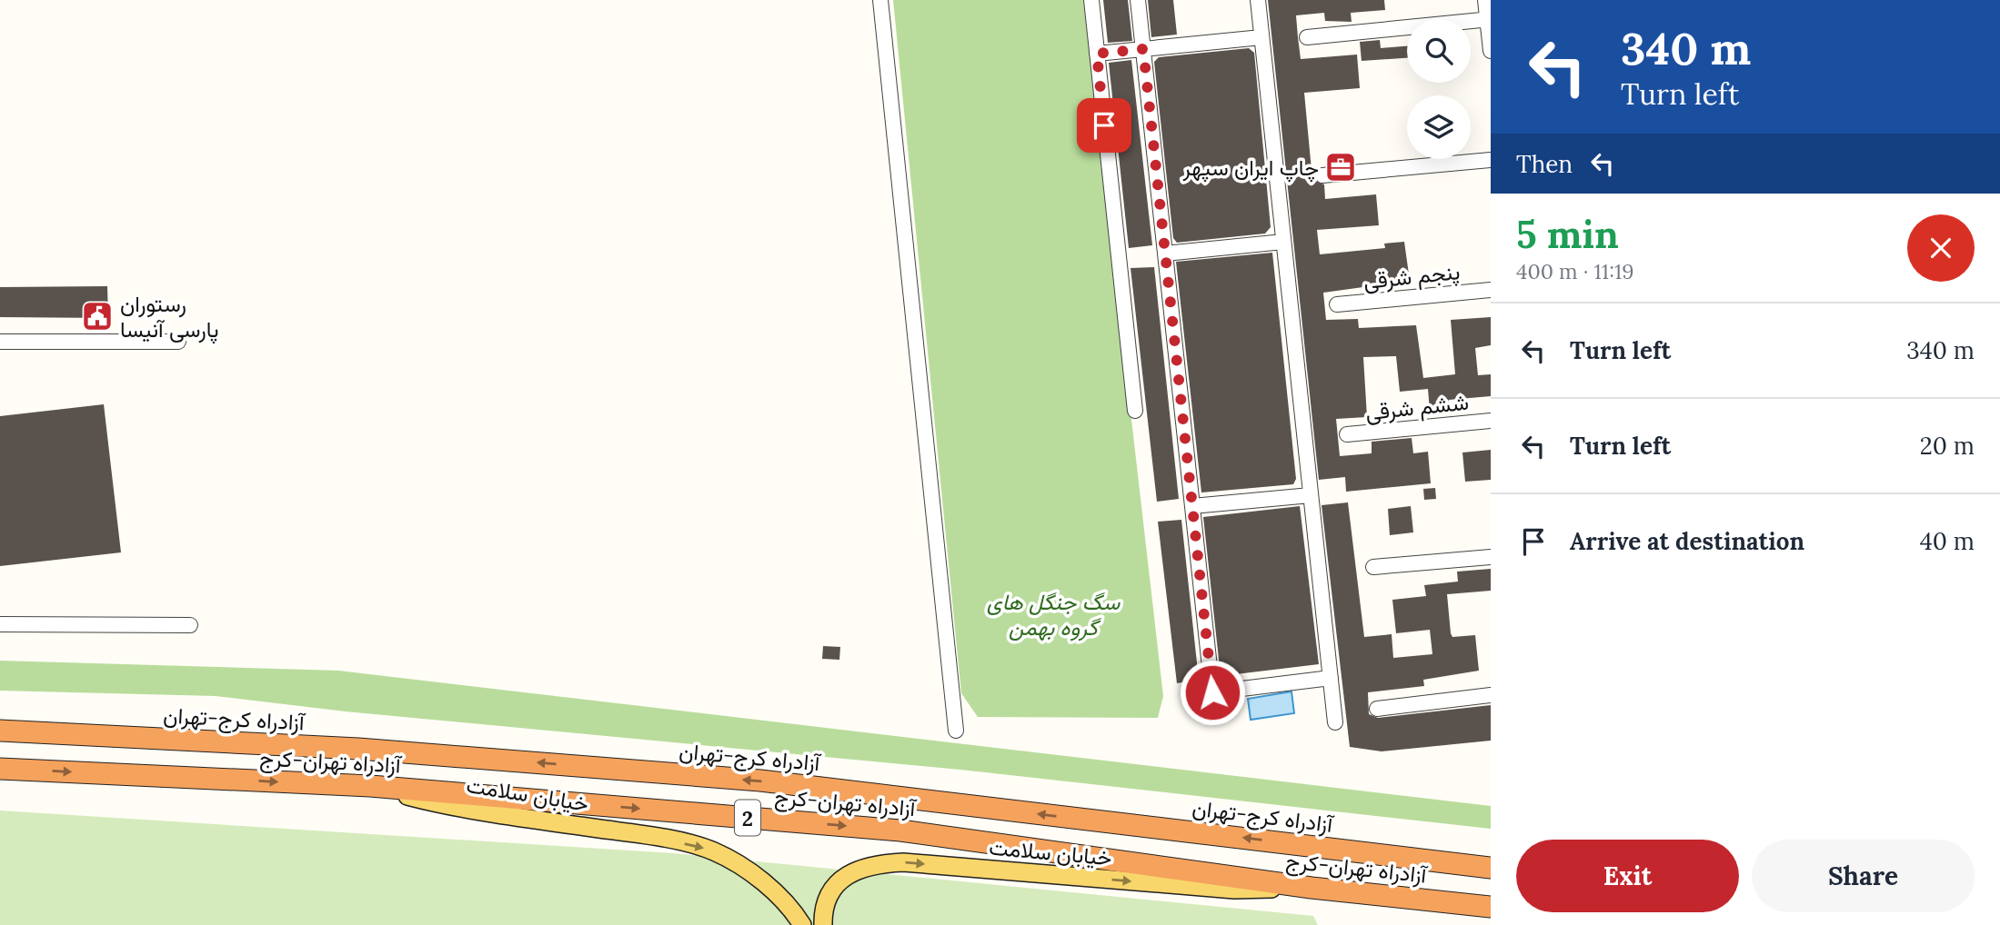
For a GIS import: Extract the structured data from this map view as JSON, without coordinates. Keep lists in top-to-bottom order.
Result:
{
  "streets": {
    "highway": ["آزادراه کرج-تهران", "آزادراه تهران-کرج", "2"],
    "main road": ["خیابان سلامت"],
    "lane": ["پنجم شرقی", "ششم شرقی"]
  },
  "crossings": [
    ["آزادراه تهران-کرج", "خیابان سلامت"]
  ],
  "one_way": ["آزادراه کرج-تهران", "آزادراه تهران-کرج", "خیابان سلامت"],
  "parks": ["سگ جنگل های گروه بهمن"],
  "places": {
    "office": ["چاپ ایران سپهر"],
    "public building": ["رستوران پارسی آنیسا"]
  },
  "page": {
    "turn": ["340 m", "Turn left"],
    "then": "Then",
    "heading": ["5 min", "400 m · 11:19"],
    "list": [
      {
        "name": "Turn left",
        "value": "340 m"
      },
      {
        "name": "Turn left",
        "value": "20 m"
      },
      {
        "name": "Arrive at destination",
        "value": "40 m"
      }
    ],
    "buttons": ["Exit", "Share"]
  }
}
